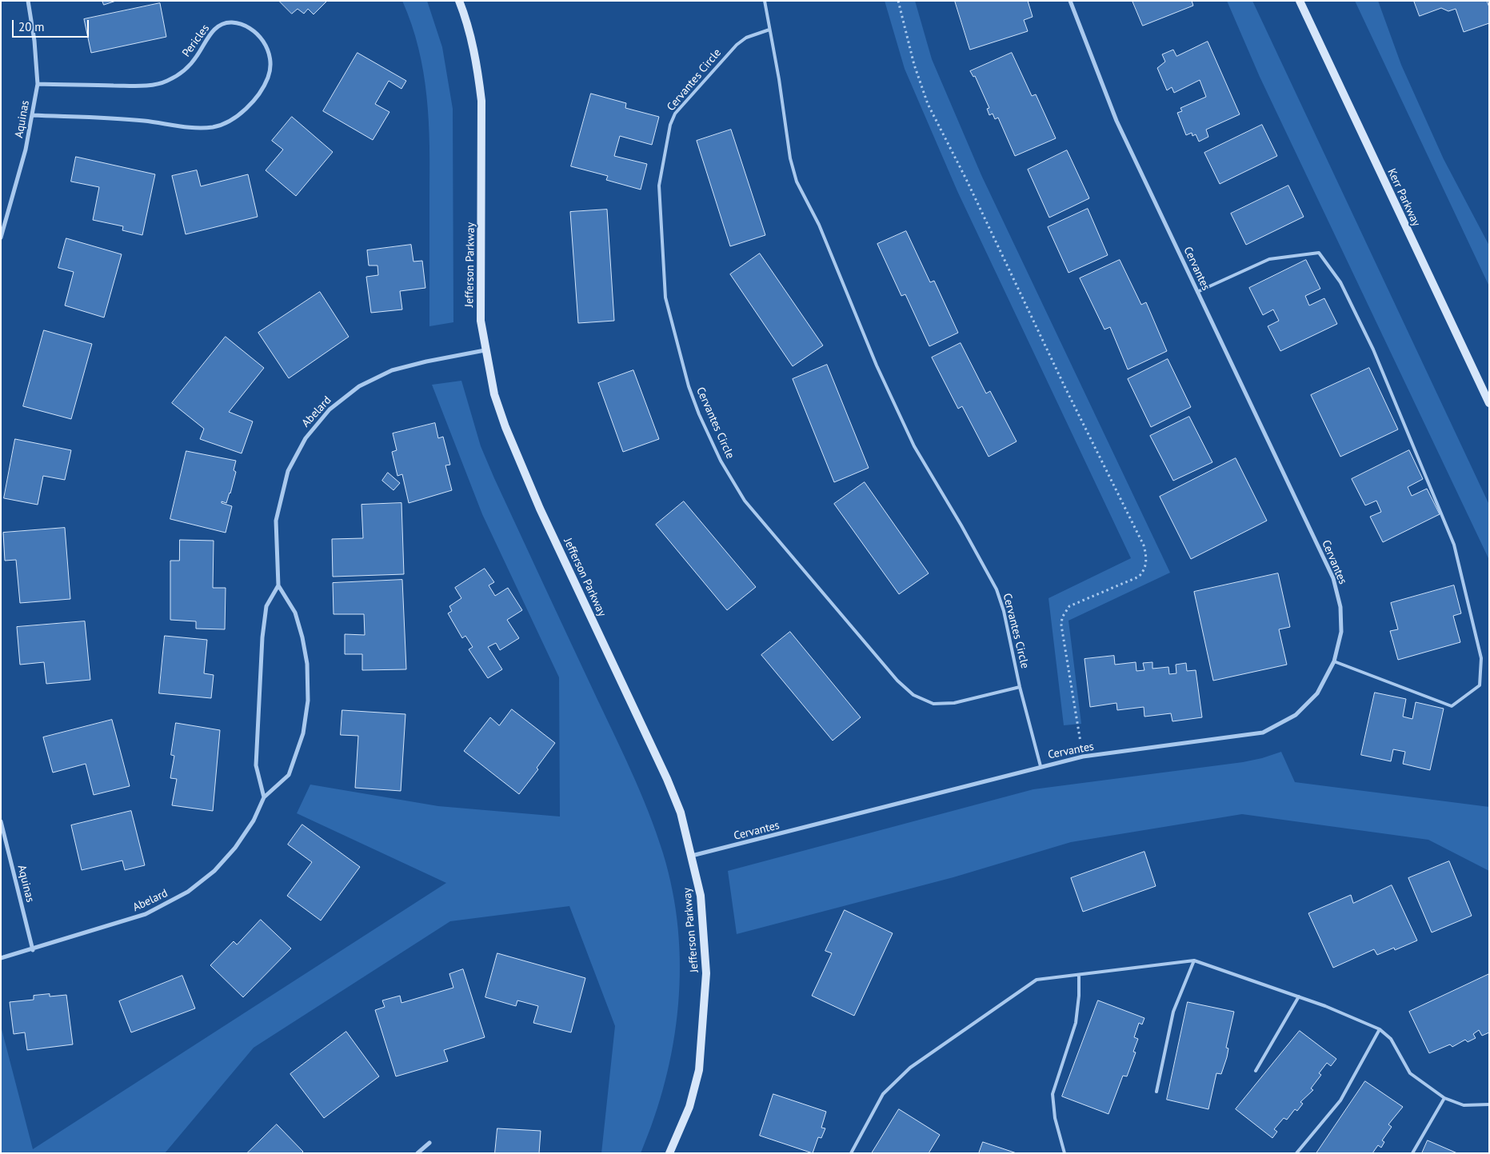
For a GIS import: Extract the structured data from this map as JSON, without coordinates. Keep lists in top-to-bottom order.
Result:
{
  "streets": {
    "street": [
      "Pericles",
      "Aquinas",
      "Kerr Parkway",
      "Jefferson Parkway",
      "Cervantes",
      "Abelard"
    ],
    "lane": ["Cervantes Circle"]
  },
  "crossings": [
    ["Pericles", "Aquinas"],
    ["Cervantes Circle", "Cervantes"],
    ["Aquinas", "Abelard"],
    ["Jefferson Parkway", "Cervantes"],
    ["Jefferson Parkway", "Abelard"]
  ],
  "scale_bar": "20 m"
}
